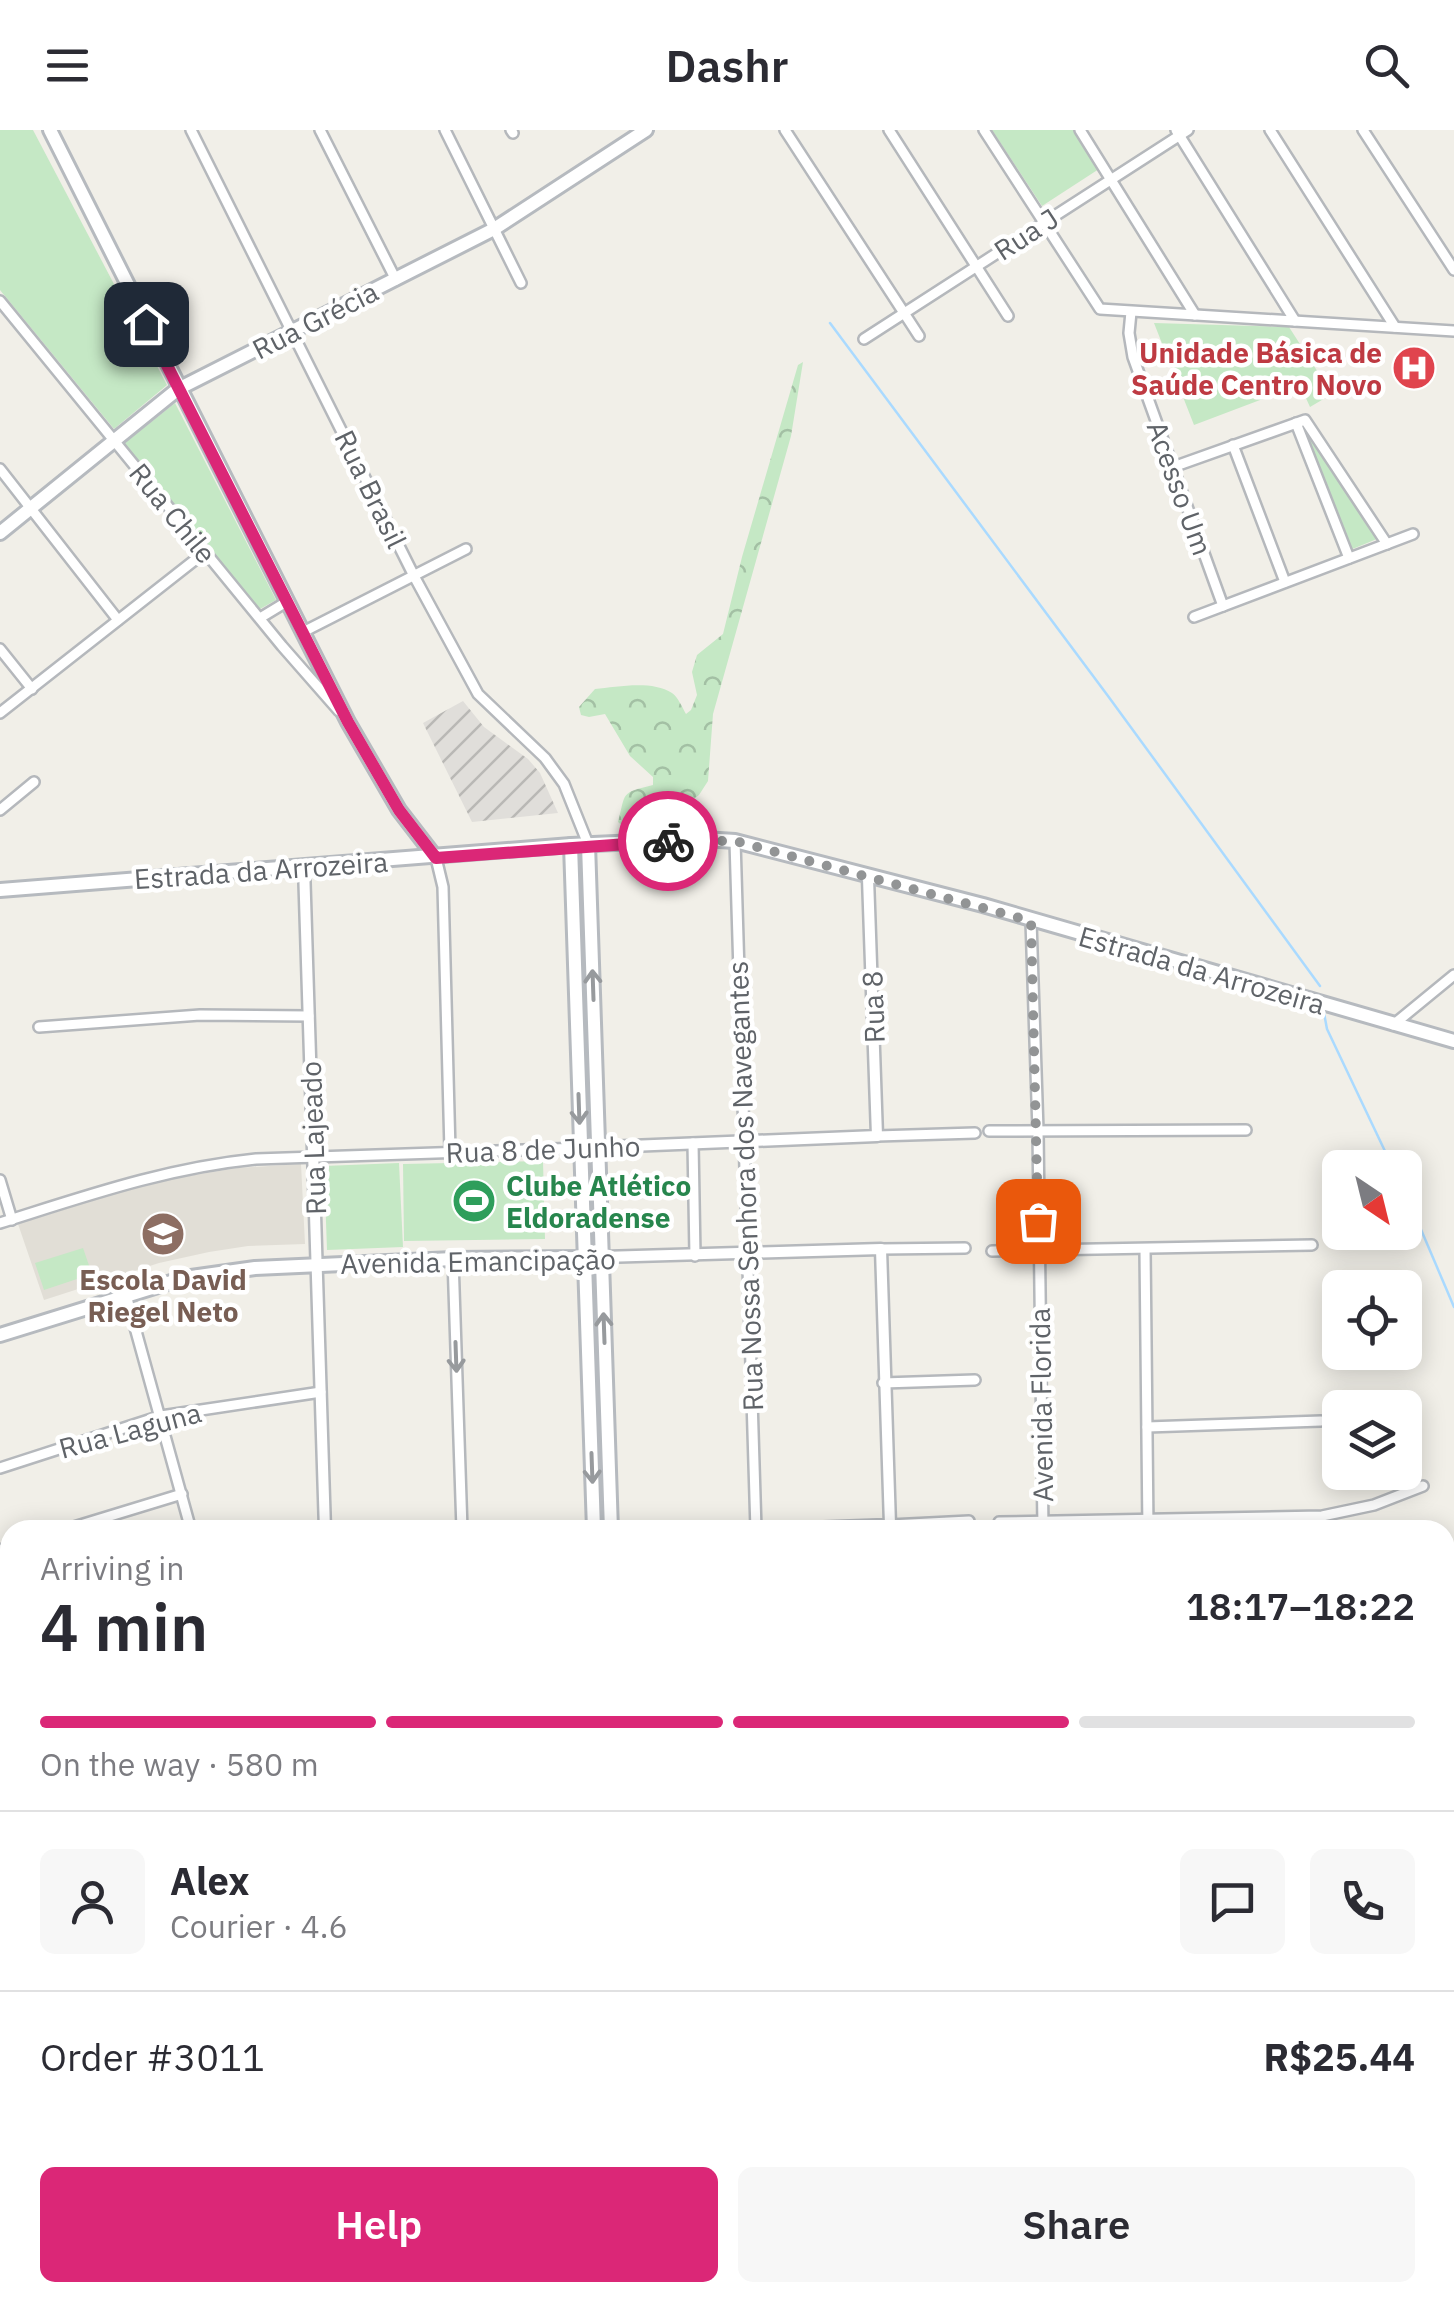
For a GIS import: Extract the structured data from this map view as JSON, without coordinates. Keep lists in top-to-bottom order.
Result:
{
  "streets": {
    "main road": ["Rua Grécia", "Estrada da Arrozeira", "Avenida Emancipação"],
    "street": [
      "Rua J",
      "Acesso Um",
      "Rua Brasil",
      "Rua Chile",
      "Rua 8",
      "Rua Lajeado",
      "Rua 8 de Junho",
      "Rua Nossa Senhora dos Navegantes",
      "Avenida Florida",
      "Rua Laguna"
    ]
  },
  "crossings": [
    ["Rua Grécia", "Rua Brasil"],
    ["Rua Grécia", "Rua Chile"],
    ["Rua Brasil", "Estrada da Arrozeira"],
    ["Estrada da Arrozeira", "Rua 8"],
    ["Estrada da Arrozeira", "Rua Lajeado"],
    ["Estrada da Arrozeira", "Rua Nossa Senhora dos Navegantes"],
    ["Estrada da Arrozeira", "Avenida Florida"],
    ["Rua 8", "Rua 8 de Junho"],
    ["Rua Lajeado", "Rua 8 de Junho"],
    ["Rua Lajeado", "Avenida Emancipação"],
    ["Rua Lajeado", "Rua Laguna"],
    ["Rua 8 de Junho", "Rua Nossa Senhora dos Navegantes"],
    ["Rua Nossa Senhora dos Navegantes", "Avenida Emancipação"]
  ],
  "places": {
    "hospital": ["Unidade Básica de Saúde Centro Novo"],
    "sports": ["Clube Atlético Eldoradense"],
    "school or university": ["Escola David Riegel Neto"]
  },
  "north": "bottom right",
  "page": {
    "header": "Dashr",
    "heading": ["4 min", "Arriving in", "18:17–18:22"],
    "panel": [
      "Alex",
      "Courier · 4.6",
      "Order #3011",
      "R$25.44"
    ],
    "bar": "On the way · 580 m",
    "buttons": ["Help", "Share"]
  }
}
